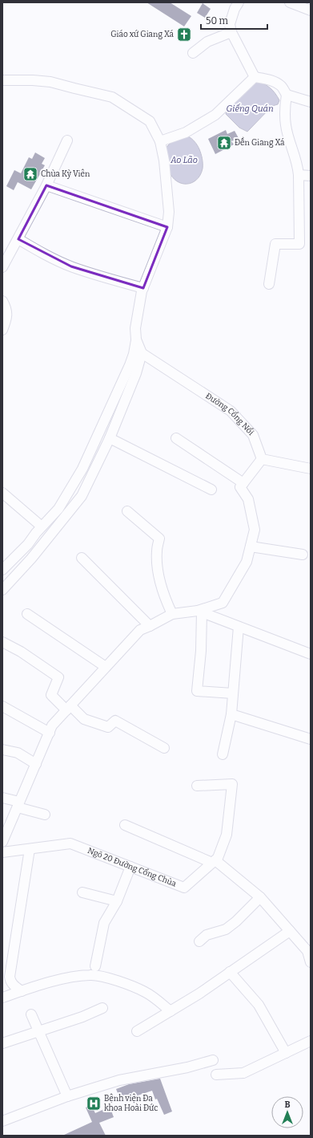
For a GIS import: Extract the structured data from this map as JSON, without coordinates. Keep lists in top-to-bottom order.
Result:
{
  "streets": {
    "street": ["Đường Cổng Nổi", "Ngõ 20 Đường Cổng Chùa"]
  },
  "water": ["Giếng Quán", "Ao Lão"],
  "places": {
    "church": ["Giáo xứ Giang Xá"],
    "temple": ["Đền Giang Xá", "Chùa Kỳ Viên"],
    "hospital": ["Bệnh viện Đa khoa Hoài Đức"]
  },
  "scale_bar": "50 m",
  "north": "top"
}
